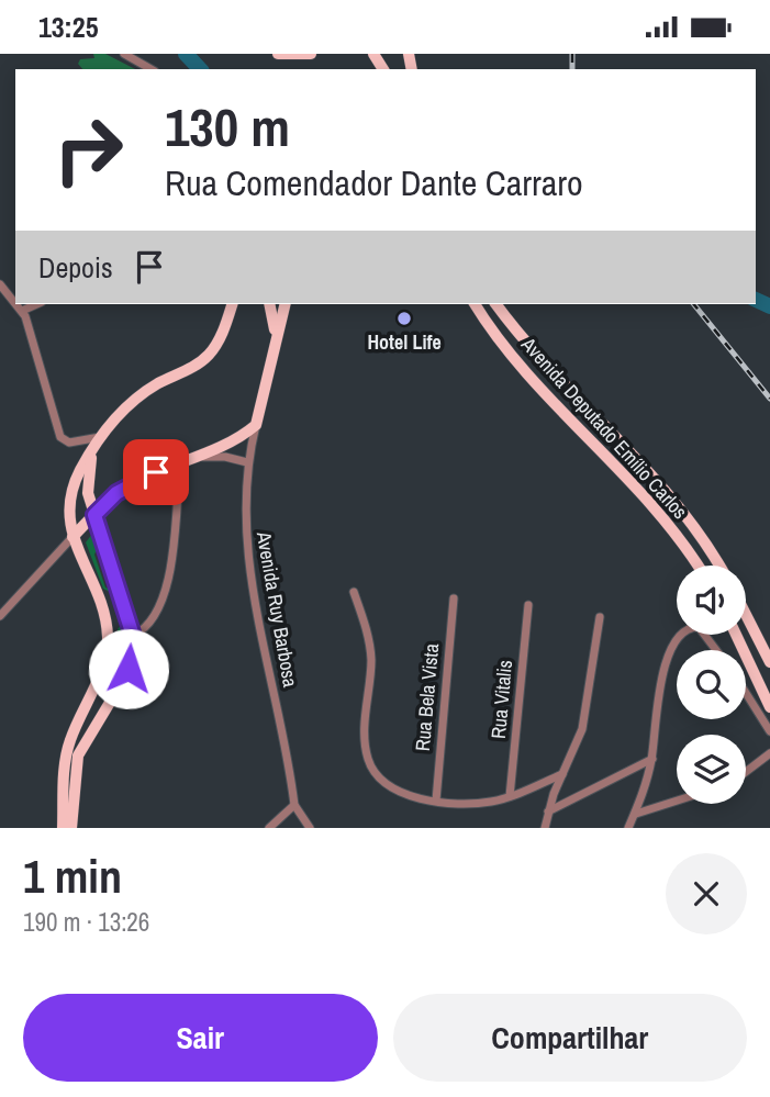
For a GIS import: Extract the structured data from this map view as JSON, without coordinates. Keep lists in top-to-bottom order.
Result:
{
  "streets": {
    "main road": ["Avenida Deputado Emílio Carlos", "Avenida Ruy Barbosa"],
    "street": ["Rua Bela Vista", "Rua Vitalis"]
  },
  "places": ["Hotel Life"],
  "page": {
    "status": "13:25",
    "turn": ["130 m", "Rua Comendador Dante Carraro"],
    "then": "Depois",
    "heading": ["1 min", "190 m · 13:26"],
    "buttons": ["Sair", "Compartilhar"]
  }
}
